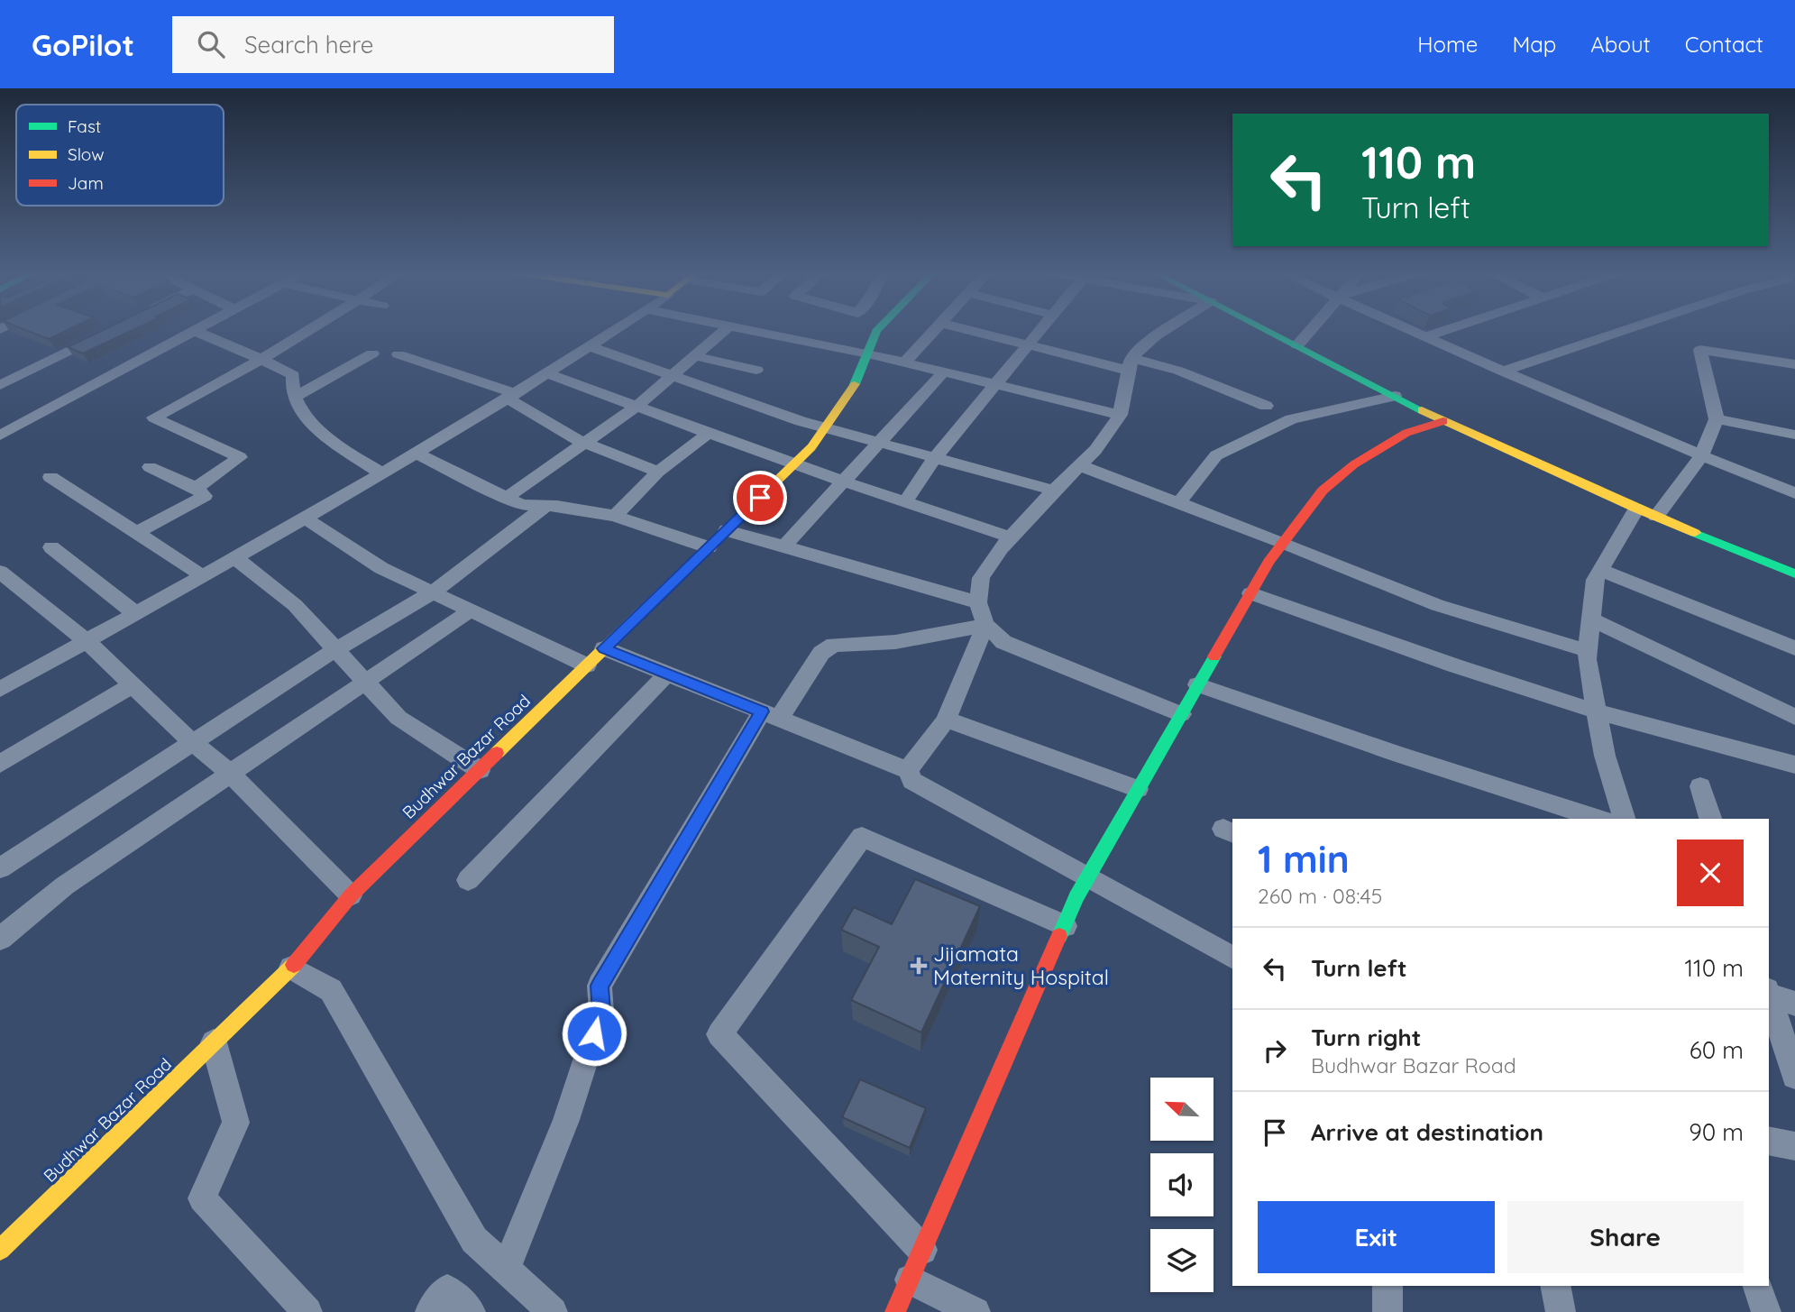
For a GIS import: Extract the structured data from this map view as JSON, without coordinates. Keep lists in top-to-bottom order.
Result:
{
  "streets": {
    "main road": ["Budhwar Bazar Road"]
  },
  "places": {
    "health": ["Jijamata Maternity Hospital"]
  },
  "legend": ["Fast", "Slow", "Jam"],
  "north": "top left",
  "page": {
    "header": "GoPilot",
    "search": "Search here",
    "nav": [
      "Home",
      "Map",
      "About",
      "Contact"
    ],
    "turn": ["110 m", "Turn left"],
    "heading": ["1 min", "260 m · 08:45"],
    "list": [
      {
        "name": "Turn left",
        "value": "110 m"
      },
      {
        "name": "Turn right",
        "note": "Budhwar Bazar Road",
        "value": "60 m"
      },
      {
        "name": "Arrive at destination",
        "value": "90 m"
      }
    ],
    "buttons": ["Exit", "Share"]
  }
}
